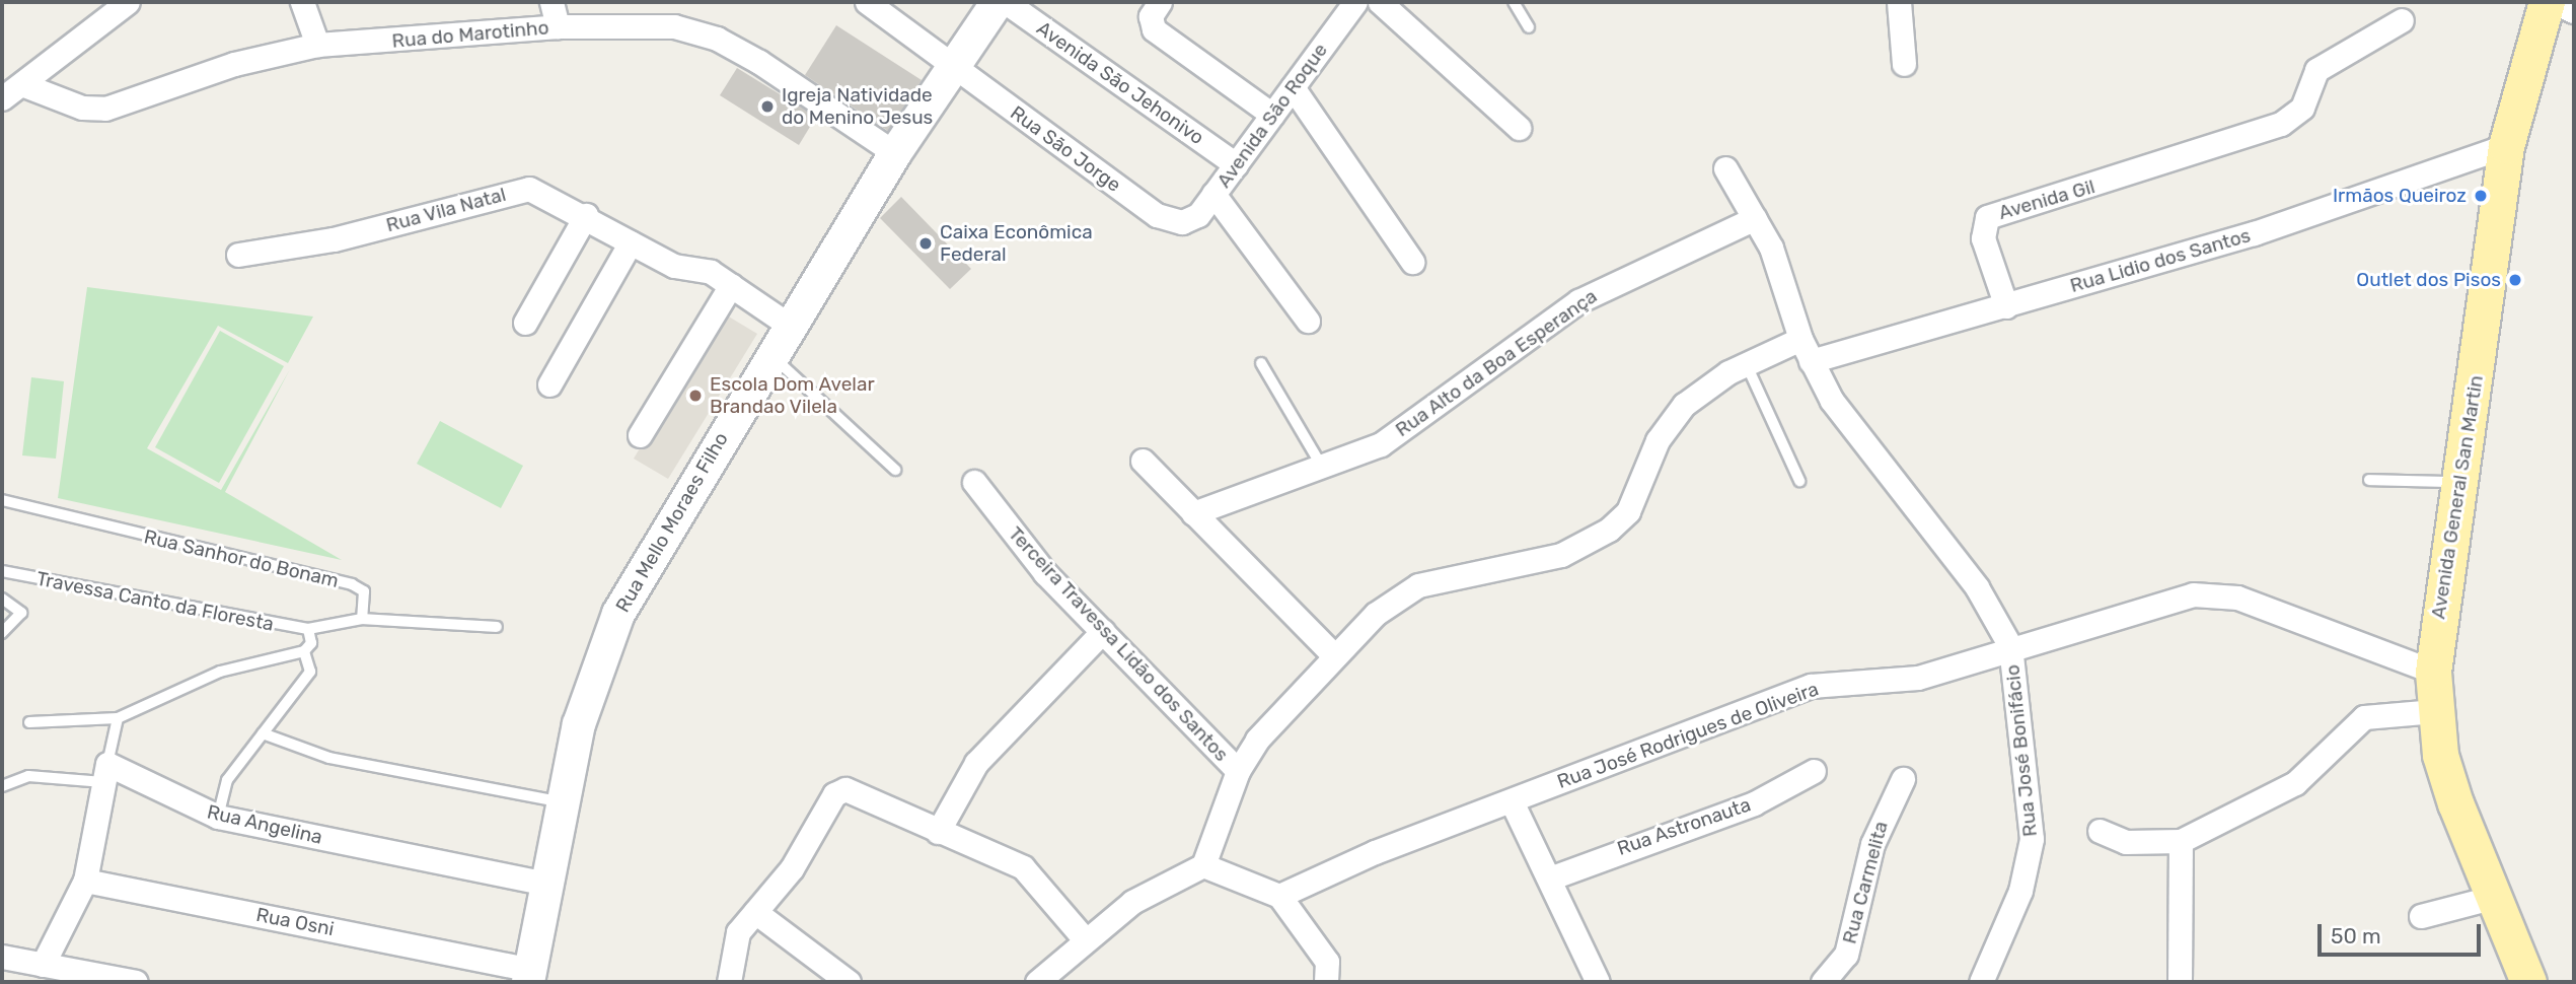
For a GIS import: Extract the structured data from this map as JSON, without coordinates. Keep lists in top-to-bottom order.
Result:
{
  "streets": {
    "main road": ["Avenida General San Martin", "Rua Mello Moraes Filho"],
    "street": [
      "Rua do Marotinho",
      "Avenida São Jehonivo",
      "Avenida São Roque",
      "Rua São Jorge",
      "Avenida Gil",
      "Rua Vila Natal",
      "Rua Lidio dos Santos",
      "Rua Alto da Boa Esperança",
      "Terceira Travessa Lidão dos Santos",
      "Rua José Rodrigues de Oliveira",
      "Rua José Bonifácio",
      "Rua Angelina",
      "Rua Astronauta",
      "Rua Carmelita",
      "Rua Osni"
    ],
    "lane": ["Rua Sanhor do Bonam", "Travessa Canto da Floresta"]
  },
  "crossings": [
    ["Rua do Marotinho", "Rua Mello Moraes Filho"],
    ["Avenida São Jehonivo", "Avenida São Roque"],
    ["Avenida São Roque", "Rua São Jorge"],
    ["Rua São Jorge", "Rua Mello Moraes Filho"],
    ["Avenida Gil", "Rua Lidio dos Santos"],
    ["Rua Vila Natal", "Rua Mello Moraes Filho"],
    ["Rua Lidio dos Santos", "Avenida General San Martin"],
    ["Rua Lidio dos Santos", "Rua José Bonifácio"],
    ["Avenida General San Martin", "Rua José Rodrigues de Oliveira"],
    ["Rua Mello Moraes Filho", "Rua Angelina"],
    ["Rua Mello Moraes Filho", "Rua Osni"],
    ["Rua José Rodrigues de Oliveira", "Rua José Bonifácio"]
  ],
  "places": [
    "Igreja Natividade do Menino Jesus",
    "Irmãos Queiroz",
    "Caixa Econômica Federal",
    "Outlet dos Pisos",
    "Escola Dom Avelar Brandao Vilela"
  ],
  "scale_bar": "50 m"
}
